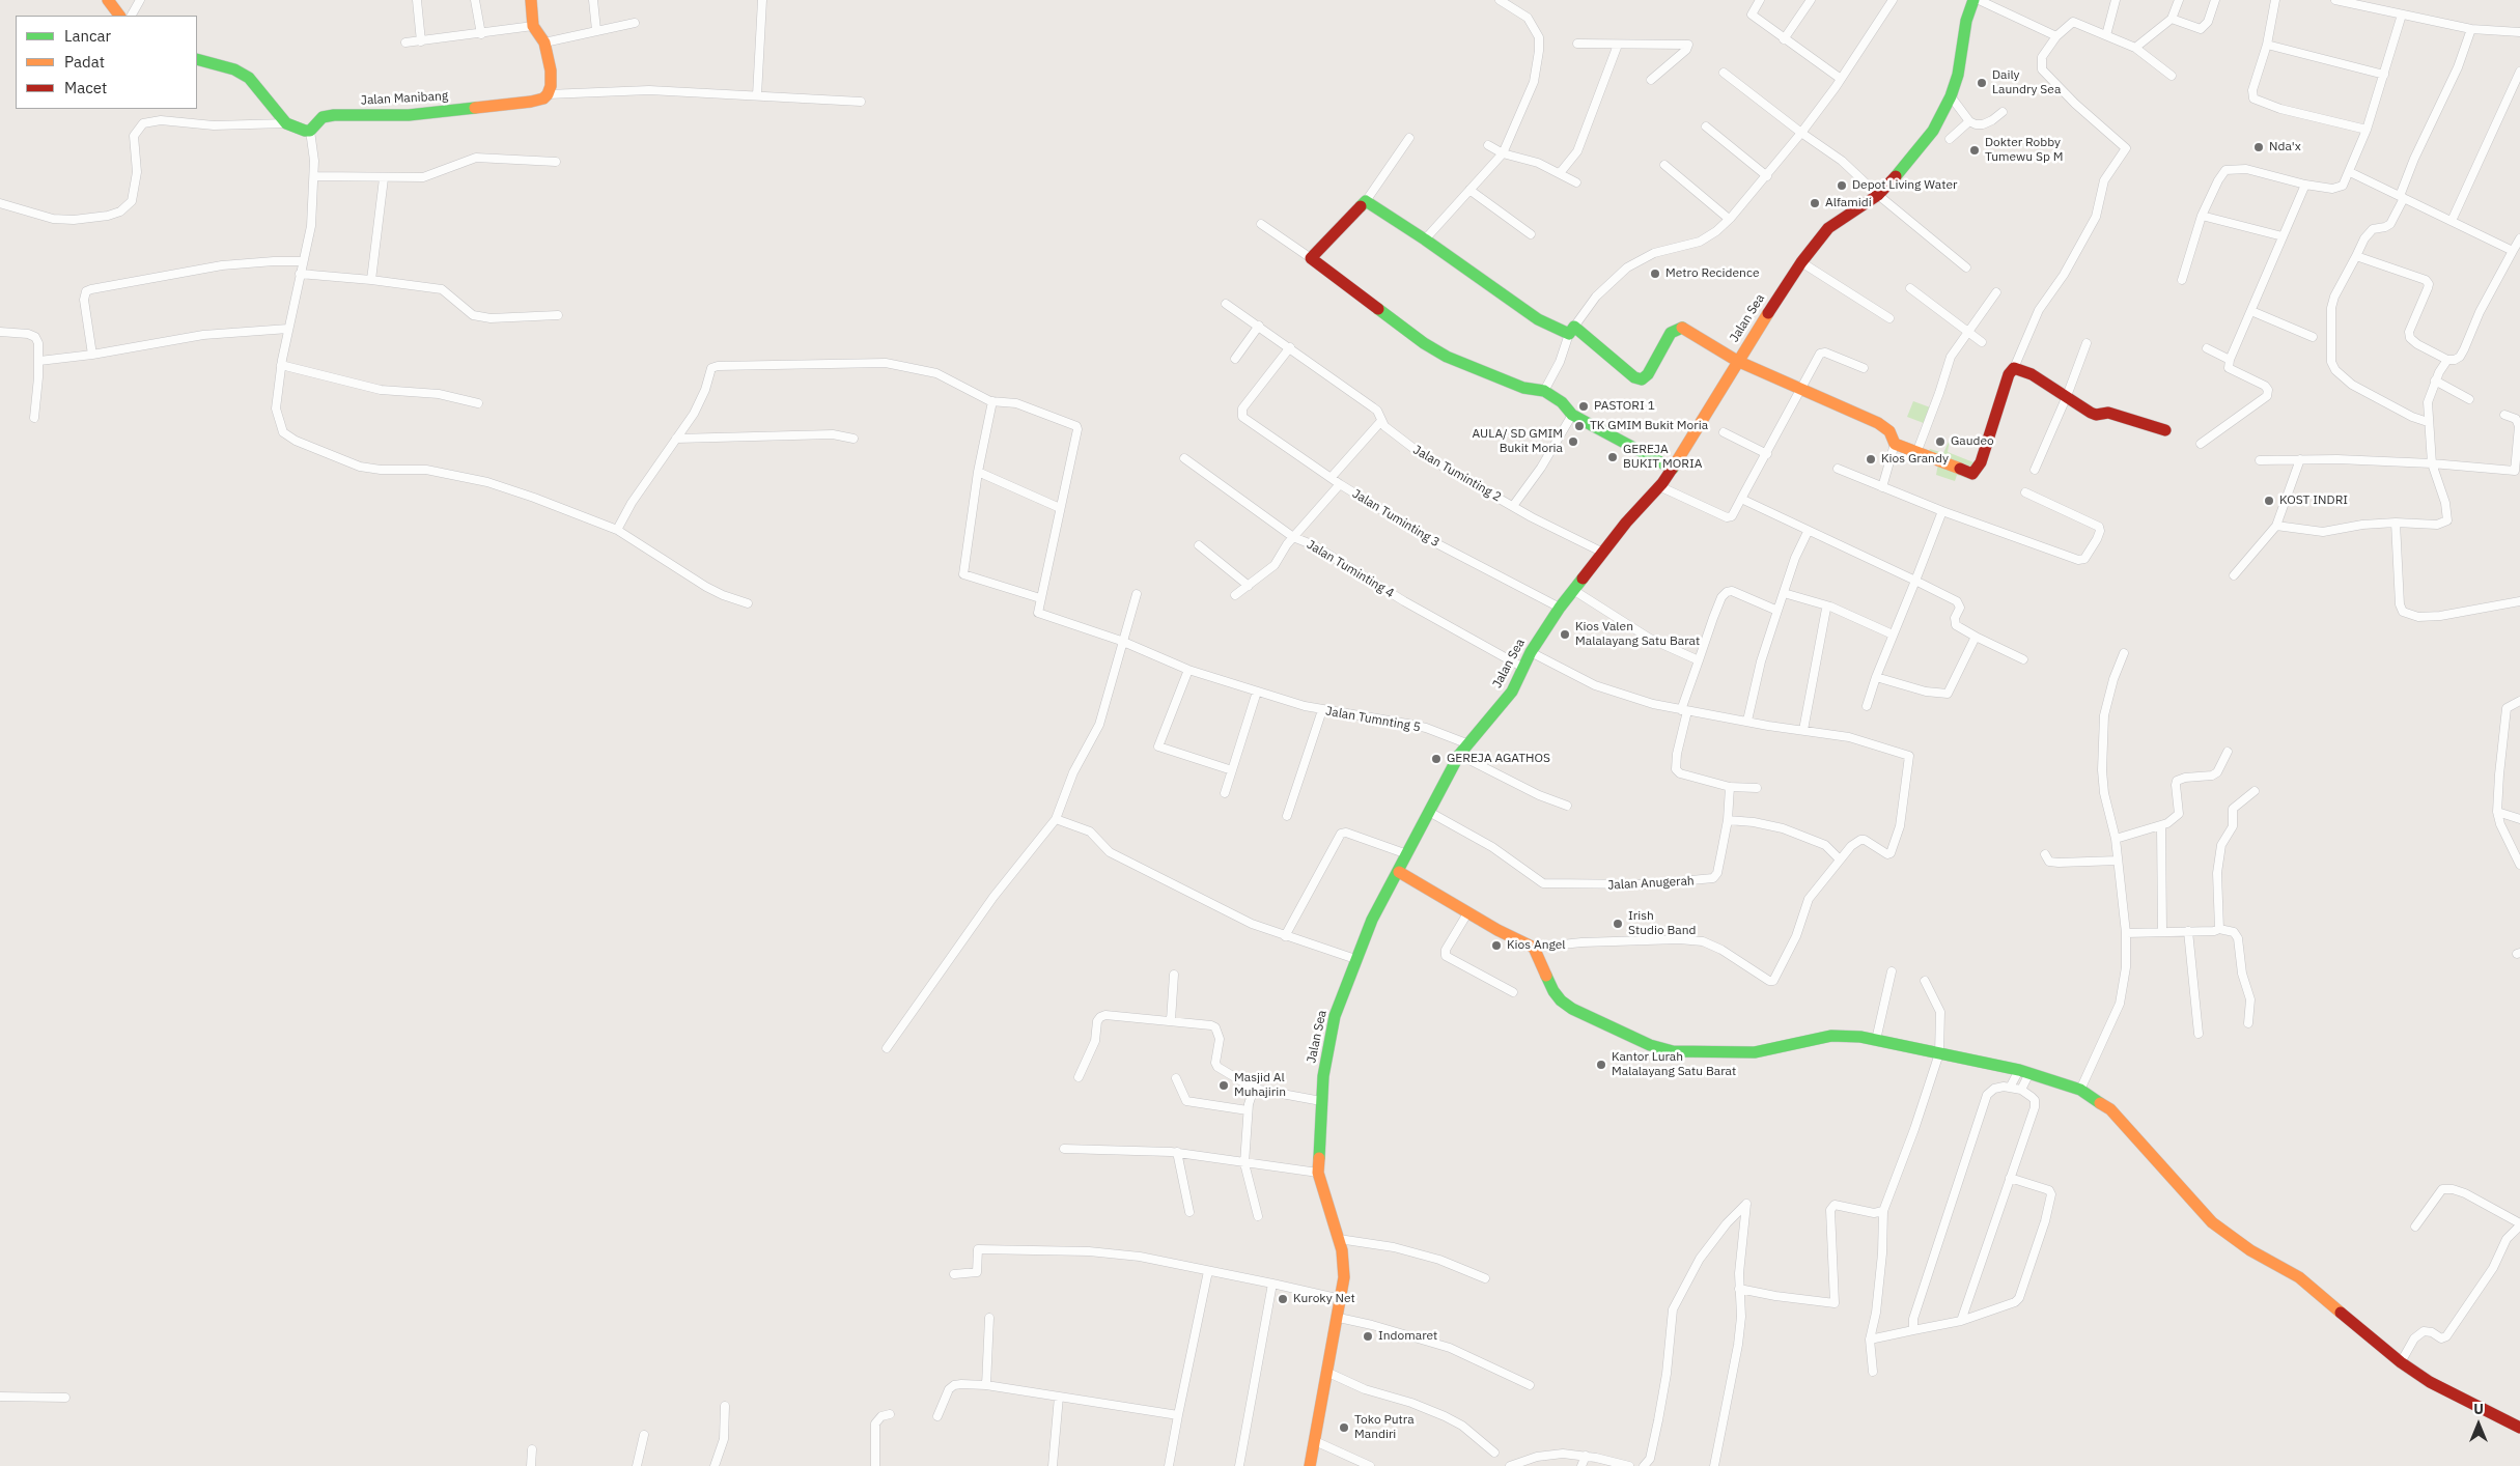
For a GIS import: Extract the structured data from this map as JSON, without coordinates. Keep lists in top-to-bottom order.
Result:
{
  "streets": {
    "street": [
      "Jalan Manibang",
      "Jalan Sea",
      "Jalan Tuminting 2",
      "Jalan Tuminting 3",
      "Jalan Tuminting 4",
      "Jalan Tumnting 5",
      "Jalan Anugerah"
    ]
  },
  "crossings": [
    ["Jalan Sea", "Jalan Tuminting 2"],
    ["Jalan Sea", "Jalan Tuminting 3"],
    ["Jalan Sea", "Jalan Tuminting 4"],
    ["Jalan Sea", "Jalan Tumnting 5"],
    ["Jalan Sea", "Jalan Anugerah"],
    ["Jalan Tuminting 2", "Jalan Tuminting 3"]
  ],
  "places": [
    "Daily Laundry Sea",
    "Nda'x",
    "Dokter Robby Tumewu Sp M",
    "Depot Living Water",
    "Alfamidi",
    "Metro Recidence",
    "PASTORI 1",
    "TK GMIM Bukit Moria",
    "AULA/ SD GMIM Bukit Moria",
    "Gaudeo",
    "GEREJA BUKIT MORIA",
    "Kios Grandy",
    "KOST INDRI",
    "Kios Valen Malalayang Satu Barat",
    "GEREJA AGATHOS",
    "Irish Studio Band",
    "Kios Angel",
    "Kantor Lurah Malalayang Satu Barat",
    "Masjid Al Muhajirin",
    "Kuroky Net",
    "Indomaret",
    "Toko Putra Mandiri"
  ],
  "legend": ["Lancar", "Padat", "Macet"],
  "north": "top"
}
